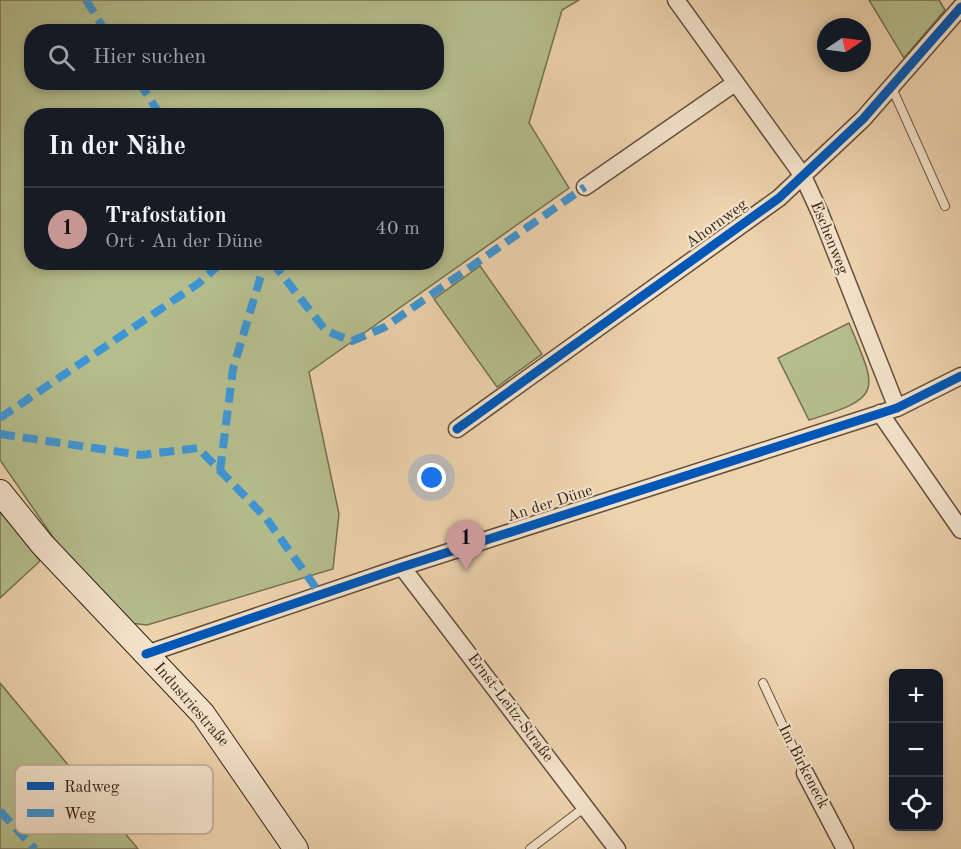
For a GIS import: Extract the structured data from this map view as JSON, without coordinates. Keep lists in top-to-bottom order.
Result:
{
  "streets": {
    "street": [
      "Ahornweg",
      "Eschenweg",
      "An der Düne",
      "Industriestraße",
      "Ernst-Leitz-Straße",
      "Im Birkeneck"
    ]
  },
  "crossings": [
    ["Ahornweg", "Eschenweg"],
    ["Eschenweg", "An der Düne"],
    ["An der Düne", "Industriestraße"],
    ["An der Düne", "Ernst-Leitz-Straße"]
  ],
  "legend": ["Radweg", "Weg"],
  "north": "right",
  "page": {
    "search": "Hier suchen",
    "heading": "In der Nähe",
    "list": [
      {
        "mark": "1",
        "name": "Trafostation",
        "note": "Ort · An der Düne",
        "value": "40 m"
      }
    ],
    "pins": "1",
    "map_buttons": ["+", "−"]
  }
}
